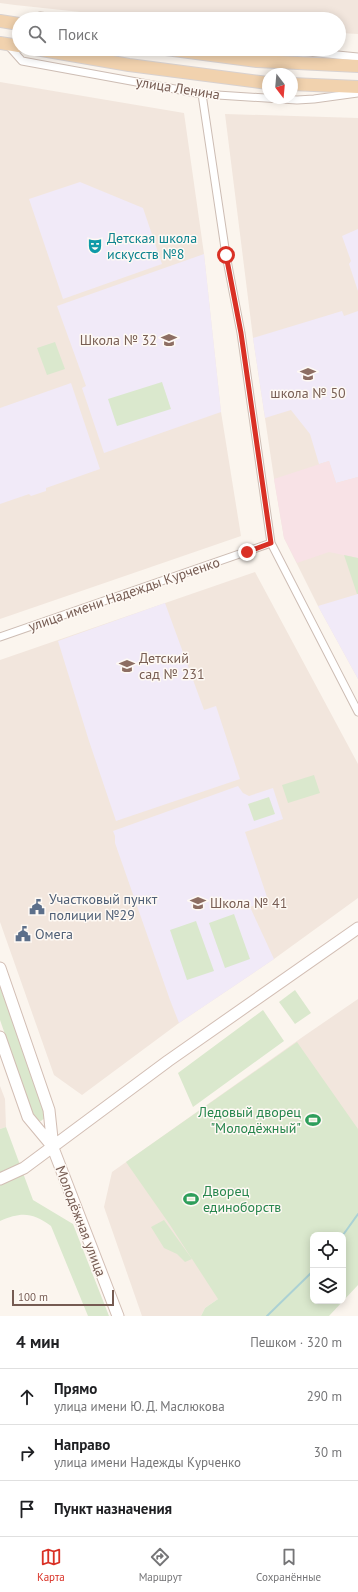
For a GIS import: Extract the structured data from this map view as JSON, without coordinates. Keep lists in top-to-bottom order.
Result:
{
  "streets": {
    "main road": ["улица Ленина", "Молодёжная улица"],
    "street": ["улица имени Надежды Курченко"]
  },
  "places": {
    "theatre": ["Детская школа искусств №8"],
    "school or university": [
      "Школа № 32",
      "школа № 50",
      "Детский сад № 231",
      "Школа № 41"
    ],
    "public building": ["Участковый пункт полиции №29", "Омега"],
    "sports": ["Ледовый дворец \"Молодёжный\"", "Дворец единоборств"]
  },
  "scale_bar": "100 m",
  "north": "bottom",
  "page": {
    "search": "Поиск",
    "scale": "100 m",
    "heading": ["4 мин", "Пешком · 320 m"],
    "list": [
      ["Прямо", "улица имени Ю. Д. Маслюкова", "290 m"],
      ["Направо", "улица имени Надежды Курченко", "30 m"],
      "Пункт назначения"
    ],
    "nav": ["Карта", "Маршрут", "Сохранённые"]
  }
}
